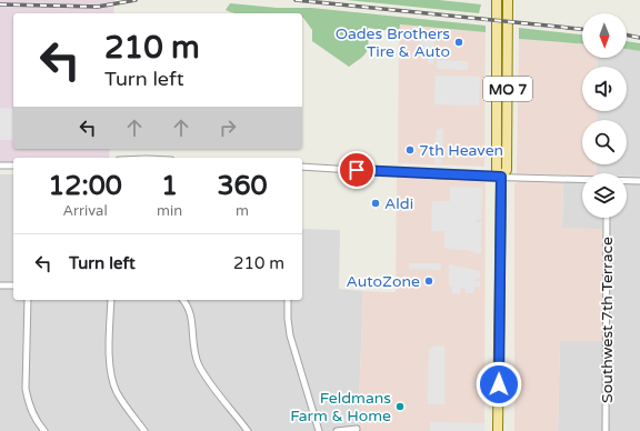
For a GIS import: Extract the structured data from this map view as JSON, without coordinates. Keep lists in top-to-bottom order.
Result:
{
  "streets": {
    "main road": ["MO 7"],
    "street": ["Southwest 7th Terrace"]
  },
  "places": [
    "Oades Brothers Tire & Auto",
    "7th Heaven",
    "Aldi",
    "AutoZone",
    "Feldmans Farm & Home"
  ],
  "north": "bottom",
  "page": {
    "turn": ["210 m", "Turn left"],
    "eta": [
      "12:00",
      "Arrival",
      "1",
      "min",
      "360",
      "m"
    ],
    "list": [
      {
        "name": "Turn left",
        "value": "210 m"
      }
    ]
  }
}
